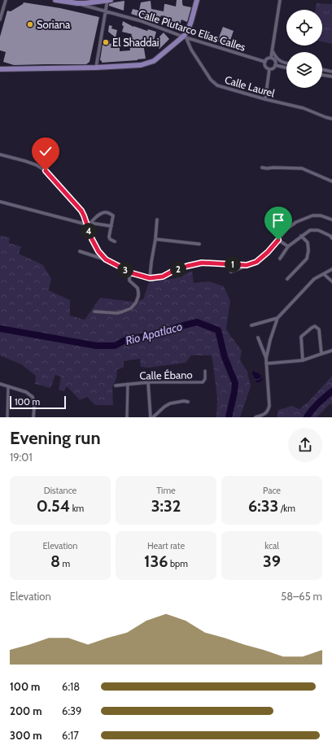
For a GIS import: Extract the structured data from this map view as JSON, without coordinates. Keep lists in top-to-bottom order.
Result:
{
  "streets": {
    "street": ["Calle Plutarco Elías Calles", "Calle Laurel", "Calle Ébano"]
  },
  "crossings": [
    ["Calle Plutarco Elías Calles", "Calle Laurel"]
  ],
  "water": ["Rio Apatlaco"],
  "places": ["Soriana", "El Shaddai"],
  "scale_bar": "100 m",
  "page": {
    "pins": [
      "4",
      "1",
      "2",
      "3"
    ],
    "scale": "100 m",
    "heading": ["Evening run", "19:01"],
    "stats": [
      ["Distance", "0.54 km"],
      ["Time", "3:32"],
      ["Pace", "6:33 /km"],
      ["Elevation", "8 m"],
      ["Heart rate", "136 bpm"],
      ["kcal", "39"]
    ],
    "chart": ["Elevation", "58–65 m"],
    "list": [
      {
        "name": "100 m",
        "note": "6:18"
      },
      {
        "name": "200 m",
        "note": "6:39"
      },
      {
        "name": "300 m",
        "note": "6:17"
      }
    ]
  }
}
